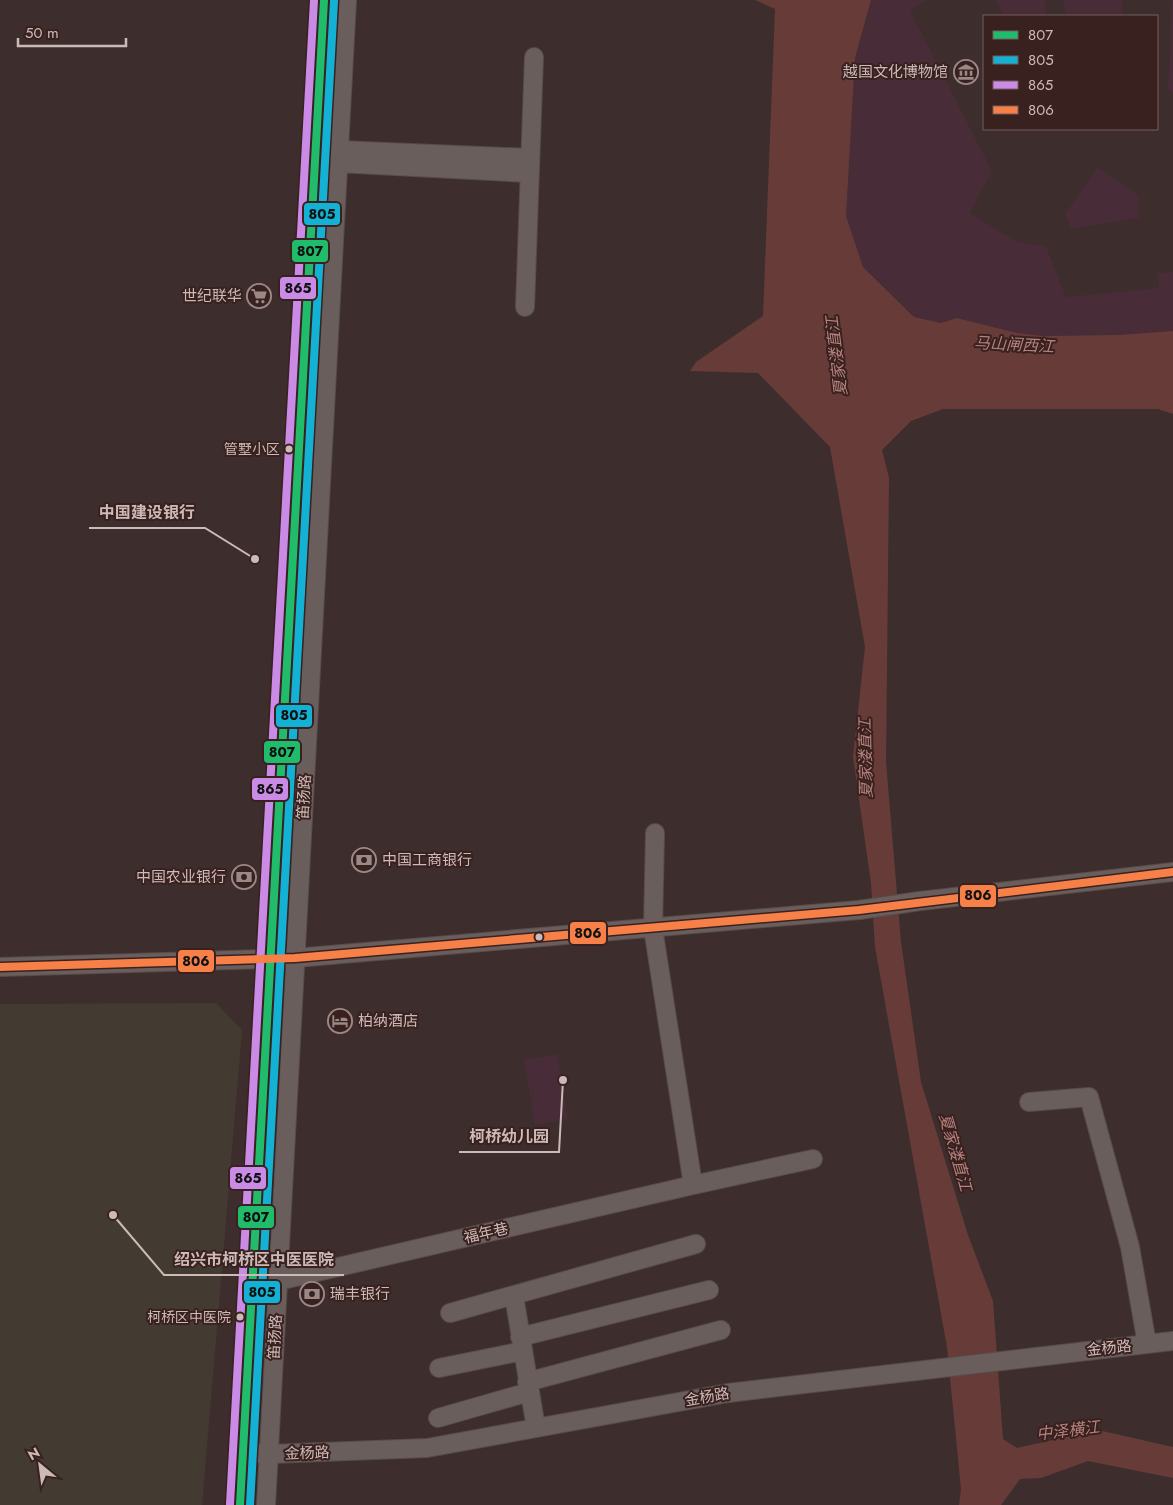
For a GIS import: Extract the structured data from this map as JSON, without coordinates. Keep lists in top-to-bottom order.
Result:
{
  "streets": {
    "street": ["笛扬路", "福年巷", "金杨路"]
  },
  "crossings": [
    ["笛扬路", "福年巷"],
    ["笛扬路", "金杨路"]
  ],
  "water": ["马山闸西江", "夏家溇直江", "中泽横江"],
  "places": {
    "museum": ["越国文化博物馆"],
    "supermarket": ["世纪联华"],
    "other": [
      "管墅小区",
      "中国建设银行",
      "柯桥幼儿园",
      "绍兴市柯桥区中医医院",
      "柯桥区中医院"
    ],
    "bank": ["中国工商银行", "中国农业银行", "瑞丰银行"],
    "hotel": ["柏纳酒店"]
  },
  "lines": [
    "transit line 807",
    "transit line 865",
    "transit line 805",
    "transit line 806"
  ],
  "legend": [
    "807",
    "805",
    "865",
    "806"
  ],
  "scale_bar": "50 m",
  "north": "top left"
}
